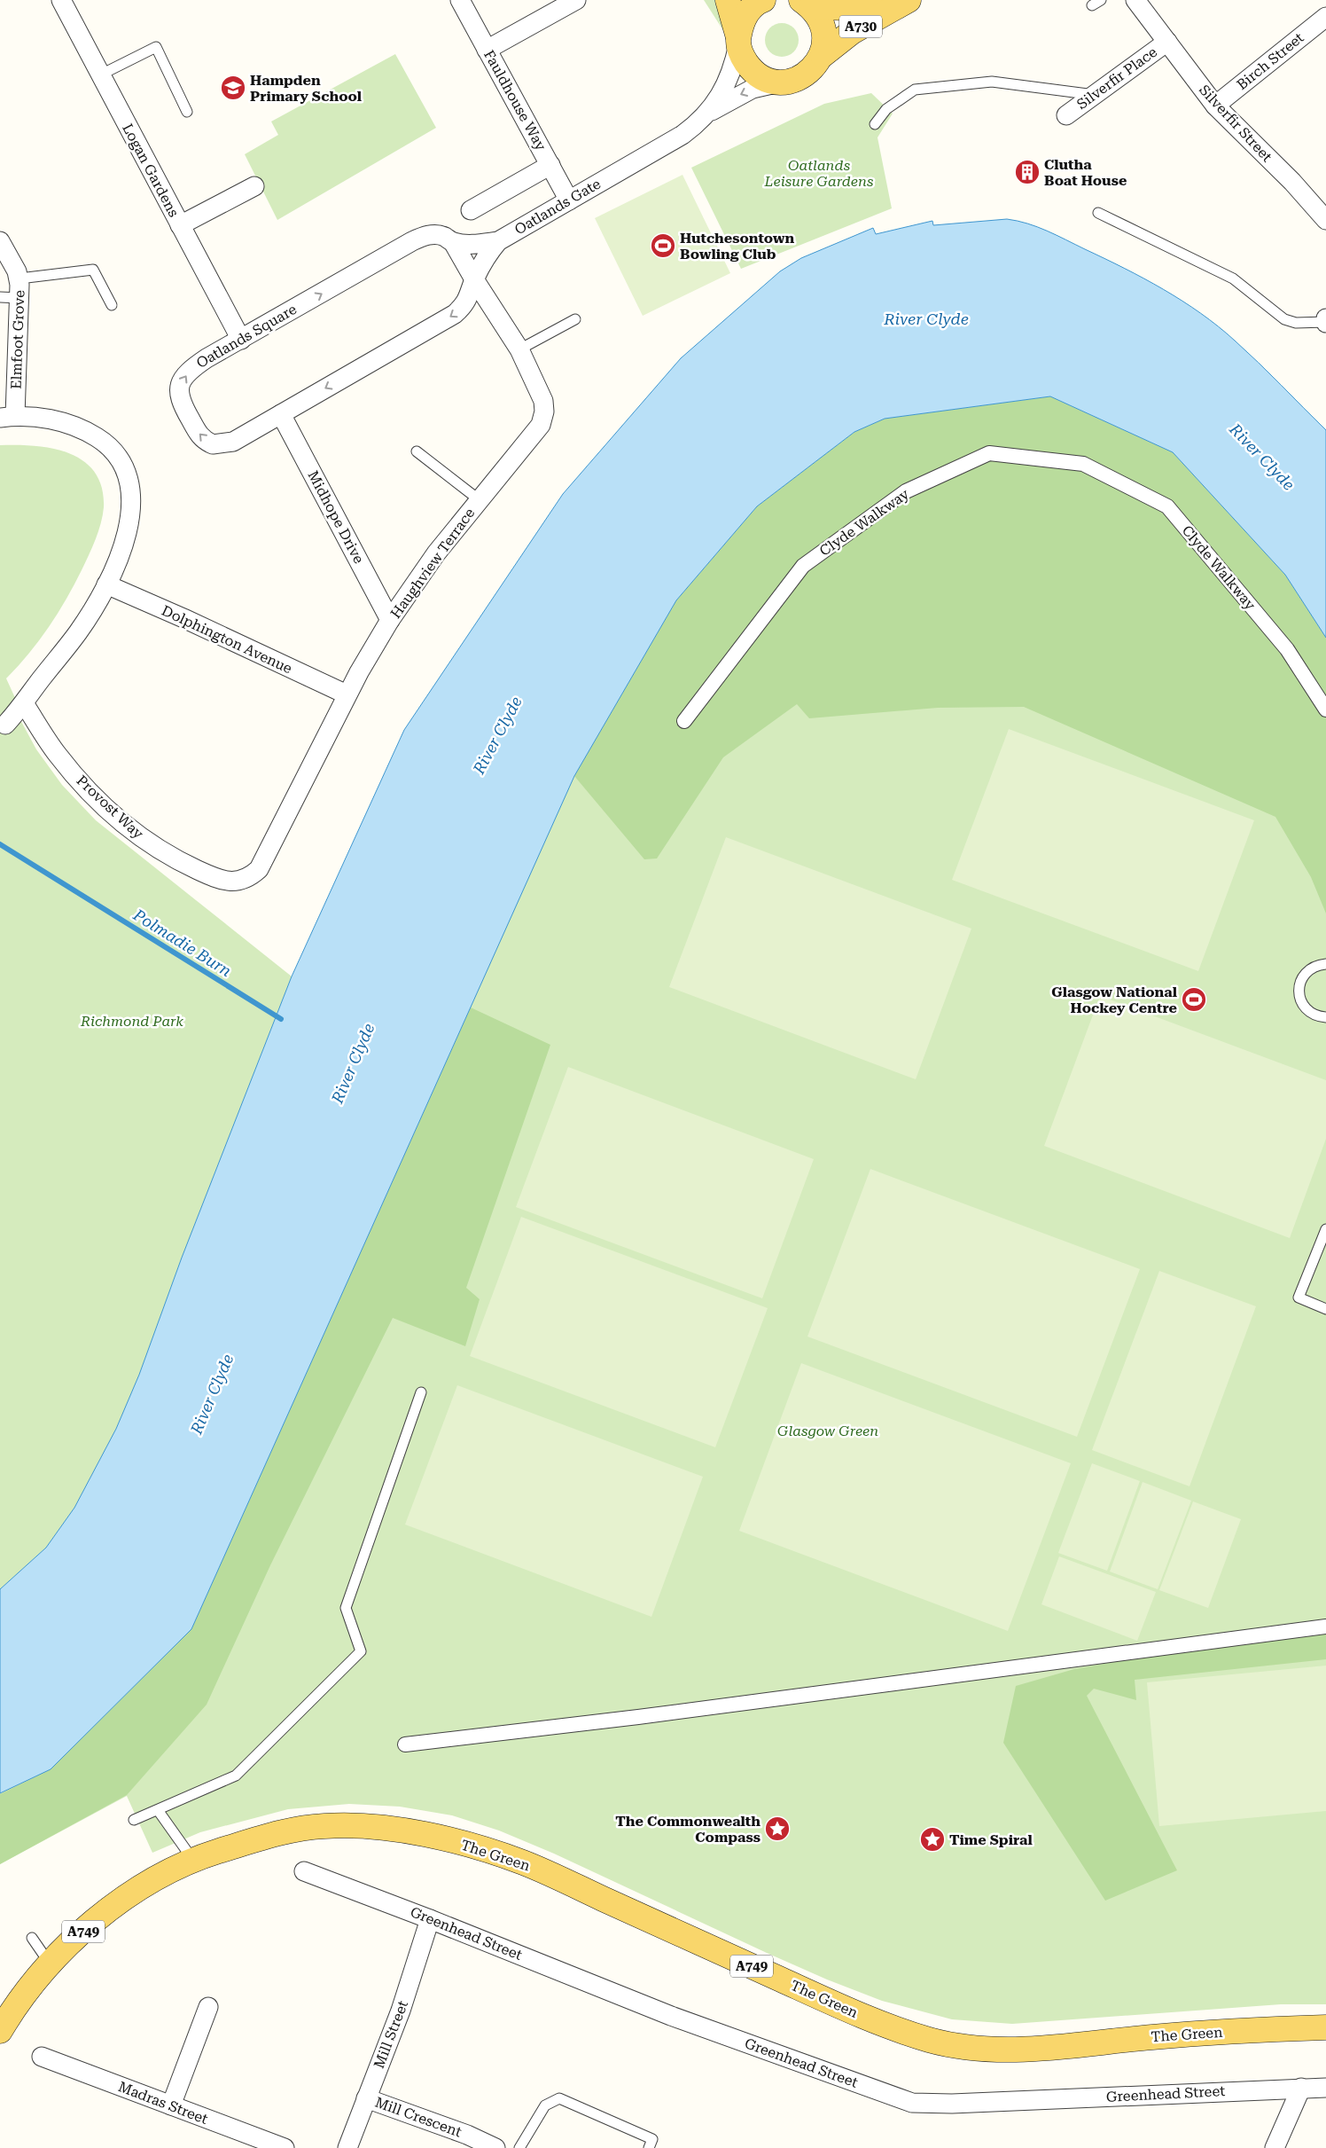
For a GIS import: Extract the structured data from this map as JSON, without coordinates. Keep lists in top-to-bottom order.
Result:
{
  "streets": {
    "main road": ["A730", "The Green", "A749"],
    "street": [
      "Birch Street",
      "Silverfir Place",
      "Fauldhouse Way",
      "Silverfir Street",
      "Logan Gardens",
      "Oatlands Gate",
      "Oatlands Square",
      "Elmfoot Grove",
      "Midhope Drive",
      "Clyde Walkway",
      "Haughview Terrace",
      "Dolphington Avenue",
      "Provost Way",
      "Greenhead Street",
      "Mill Street",
      "Madras Street",
      "Mill Crescent"
    ]
  },
  "crossings": [
    ["Birch Street", "Silverfir Street"],
    ["Silverfir Place", "Silverfir Street"],
    ["Fauldhouse Way", "Oatlands Gate"],
    ["Logan Gardens", "Oatlands Square"],
    ["Oatlands Gate", "Oatlands Square"],
    ["Oatlands Square", "Midhope Drive"],
    ["Oatlands Square", "Haughview Terrace"],
    ["Midhope Drive", "Haughview Terrace"],
    ["Haughview Terrace", "Dolphington Avenue"],
    ["Haughview Terrace", "Provost Way"],
    ["The Green", "A749"],
    ["Greenhead Street", "Mill Street"],
    ["Mill Street", "Mill Crescent"]
  ],
  "water": ["River Clyde", "Polmadie Burn"],
  "parks": ["Oatlands Leisure Gardens", "Richmond Park", "Glasgow Green"],
  "places": {
    "school or university": ["Hampden Primary School"],
    "building": ["Clutha Boat House"],
    "sports": ["Hutchesontown Bowling Club", "Glasgow National Hockey Centre"],
    "place": ["The Commonwealth Compass", "Time Spiral"]
  }
}
